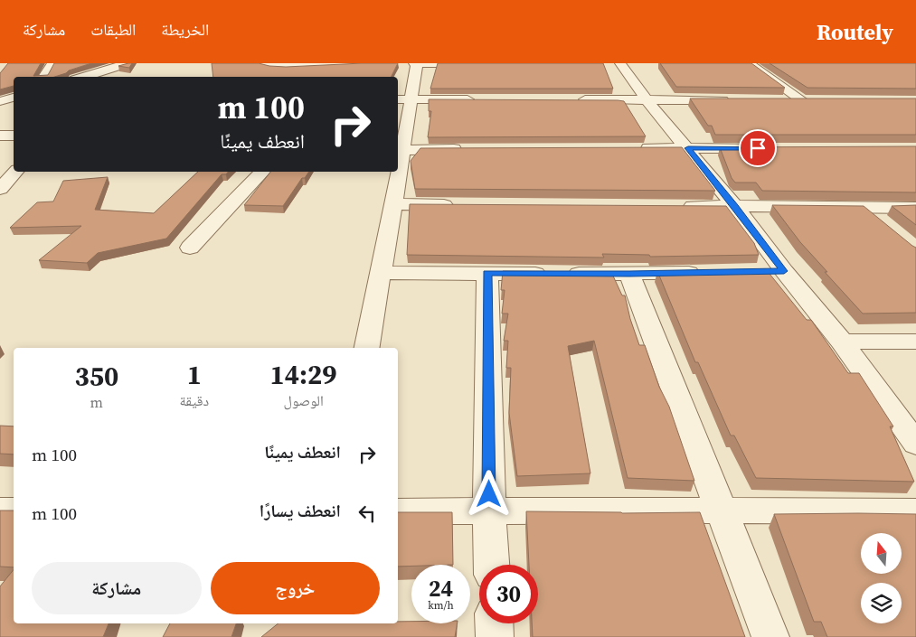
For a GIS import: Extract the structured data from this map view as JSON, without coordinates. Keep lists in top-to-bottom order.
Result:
{
  "north": "top",
  "page": {
    "header": "Routely",
    "nav": ["الخريطة", "الطبقات", "مشاركة"],
    "turn": ["100 m", "انعطف يمينًا"],
    "eta": [
      "14:29",
      "الوصول",
      "1",
      "دقيقة",
      "350",
      "m"
    ],
    "list": [
      {
        "name": "انعطف يمينًا",
        "value": "100 m"
      },
      {
        "name": "انعطف يسارًا",
        "value": "100 m"
      }
    ],
    "buttons": ["خروج", "مشاركة"],
    "speed": "24 km/h",
    "limit": "30"
  }
}
